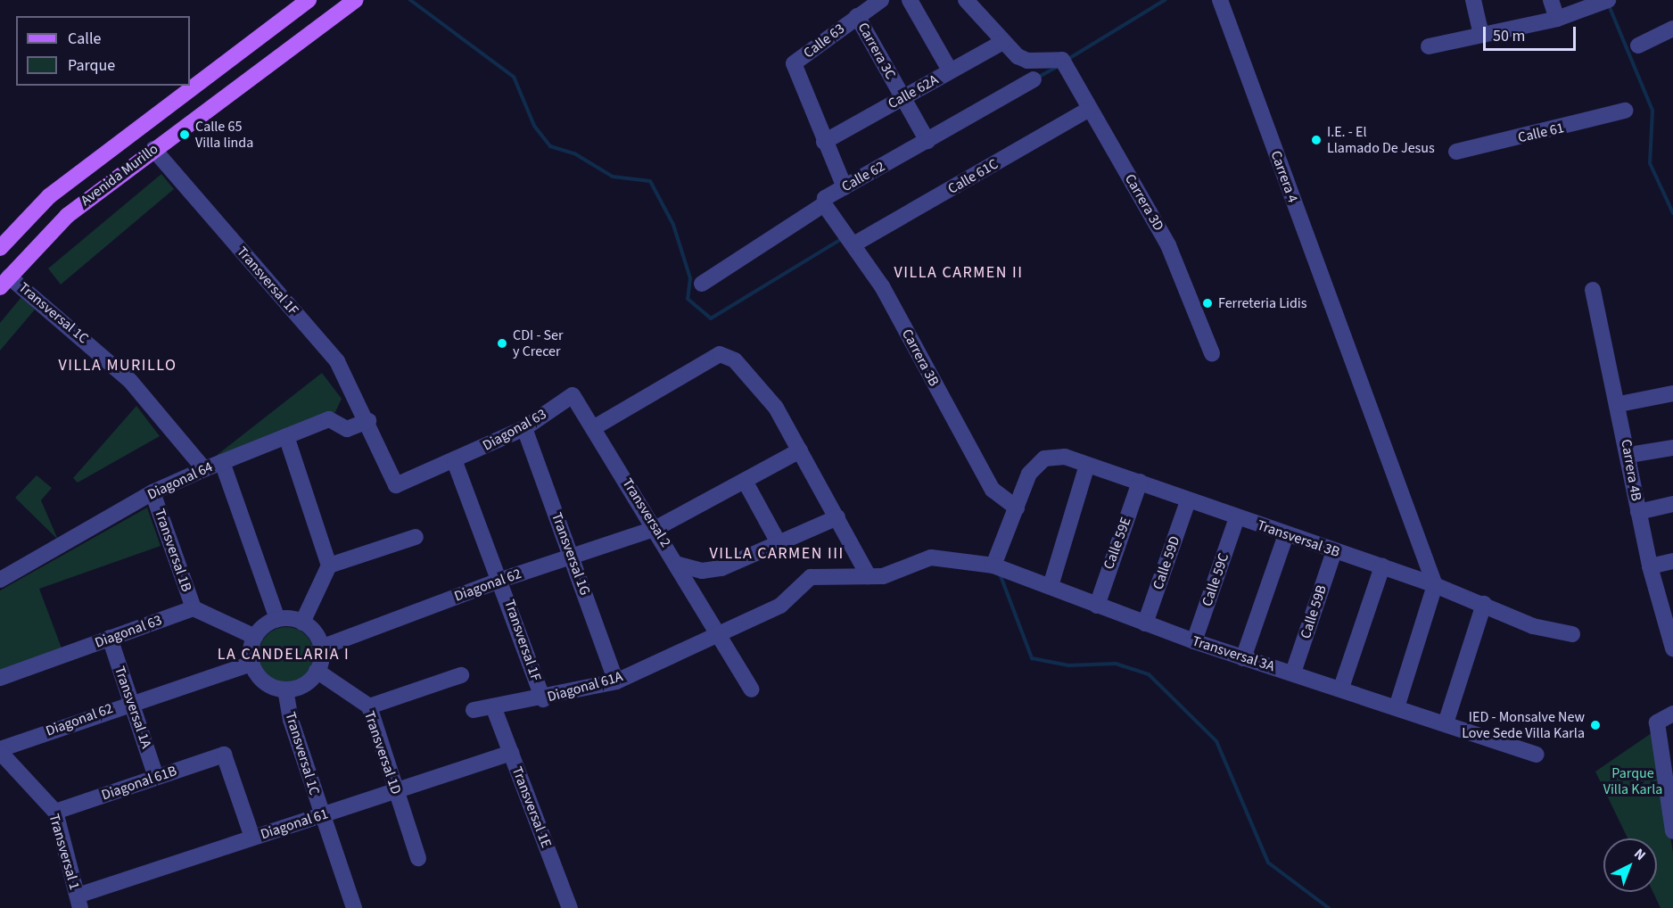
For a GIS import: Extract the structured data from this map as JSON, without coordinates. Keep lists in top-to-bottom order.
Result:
{
  "streets": {
    "main road": ["Avenida Murillo"],
    "street": [
      "Calle 63",
      "Carrera 3C",
      "Calle 62A",
      "Calle 61",
      "Calle 62",
      "Calle 61C",
      "Carrera 4",
      "Carrera 3D",
      "Transversal 1F",
      "Transversal 1C",
      "Carrera 3B",
      "Diagonal 63",
      "Carrera 4B",
      "Diagonal 64",
      "Transversal 2",
      "Transversal 3B",
      "Calle 59E",
      "Transversal 1B",
      "Transversal 1G",
      "Calle 59D",
      "Calle 59C",
      "Diagonal 62",
      "Calle 59B",
      "Transversal 3A",
      "Diagonal 61A",
      "Transversal 1A",
      "Transversal 1D",
      "Diagonal 61B",
      "Transversal 1E",
      "Diagonal 61",
      "Transversal 1"
    ]
  },
  "crossings": [
    ["Calle 63", "Carrera 3C"],
    ["Calle 63", "Calle 62A"],
    ["Carrera 3C", "Calle 62A"],
    ["Carrera 3C", "Calle 62"],
    ["Calle 62A", "Carrera 3D"],
    ["Avenida Murillo", "Transversal 1F"],
    ["Avenida Murillo", "Transversal 1C"],
    ["Calle 62", "Carrera 3B"],
    ["Calle 61C", "Carrera 3D"],
    ["Calle 61C", "Carrera 3B"],
    ["Carrera 4", "Transversal 3B"],
    ["Transversal 1F", "Diagonal 63"],
    ["Transversal 1F", "Diagonal 64"],
    ["Transversal 1F", "Diagonal 62"],
    ["Transversal 1F", "Diagonal 61A"],
    ["Transversal 1C", "Diagonal 64"],
    ["Transversal 1C", "Diagonal 62"],
    ["Transversal 1C", "Transversal 1D"],
    ["Transversal 1C", "Diagonal 61"],
    ["Carrera 3B", "Transversal 3B"],
    ["Diagonal 63", "Diagonal 64"],
    ["Diagonal 63", "Transversal 2"],
    ["Diagonal 63", "Transversal 1B"],
    ["Diagonal 63", "Transversal 1G"],
    ["Diagonal 63", "Transversal 1A"],
    ["Diagonal 64", "Transversal 1B"],
    ["Transversal 2", "Diagonal 62"],
    ["Transversal 2", "Diagonal 61A"],
    ["Transversal 3B", "Calle 59E"],
    ["Transversal 3B", "Calle 59D"],
    ["Transversal 3B", "Calle 59C"],
    ["Transversal 3B", "Calle 59B"],
    ["Calle 59E", "Transversal 3A"],
    ["Transversal 1G", "Diagonal 62"],
    ["Transversal 1G", "Diagonal 61A"],
    ["Calle 59D", "Transversal 3A"],
    ["Calle 59C", "Transversal 3A"],
    ["Diagonal 62", "Transversal 1A"],
    ["Diagonal 62", "Transversal 1D"],
    ["Diagonal 62", "Transversal 1"],
    ["Calle 59B", "Transversal 3A"],
    ["Transversal 3A", "Diagonal 61A"],
    ["Diagonal 61A", "Transversal 1E"],
    ["Transversal 1A", "Diagonal 61B"],
    ["Transversal 1D", "Diagonal 61"],
    ["Diagonal 61B", "Diagonal 61"],
    ["Diagonal 61B", "Transversal 1"],
    ["Transversal 1E", "Diagonal 61"],
    ["Diagonal 61", "Transversal 1"]
  ],
  "districts": [
    "VILLA CARMEN II",
    "VILLA MURILLO",
    "VILLA CARMEN III",
    "LA CANDELARIA I"
  ],
  "parks": ["Parque Villa Karla"],
  "places": [
    "Calle 65 Villa linda",
    "I.E. - El Llamado De Jesus",
    "Ferreteria Lidis",
    "CDI - Ser y Crecer",
    "IED - Monsalve New Love Sede Villa Karla"
  ],
  "legend": ["Calle", "Parque"],
  "scale_bar": "50 m",
  "north": "top right"
}
